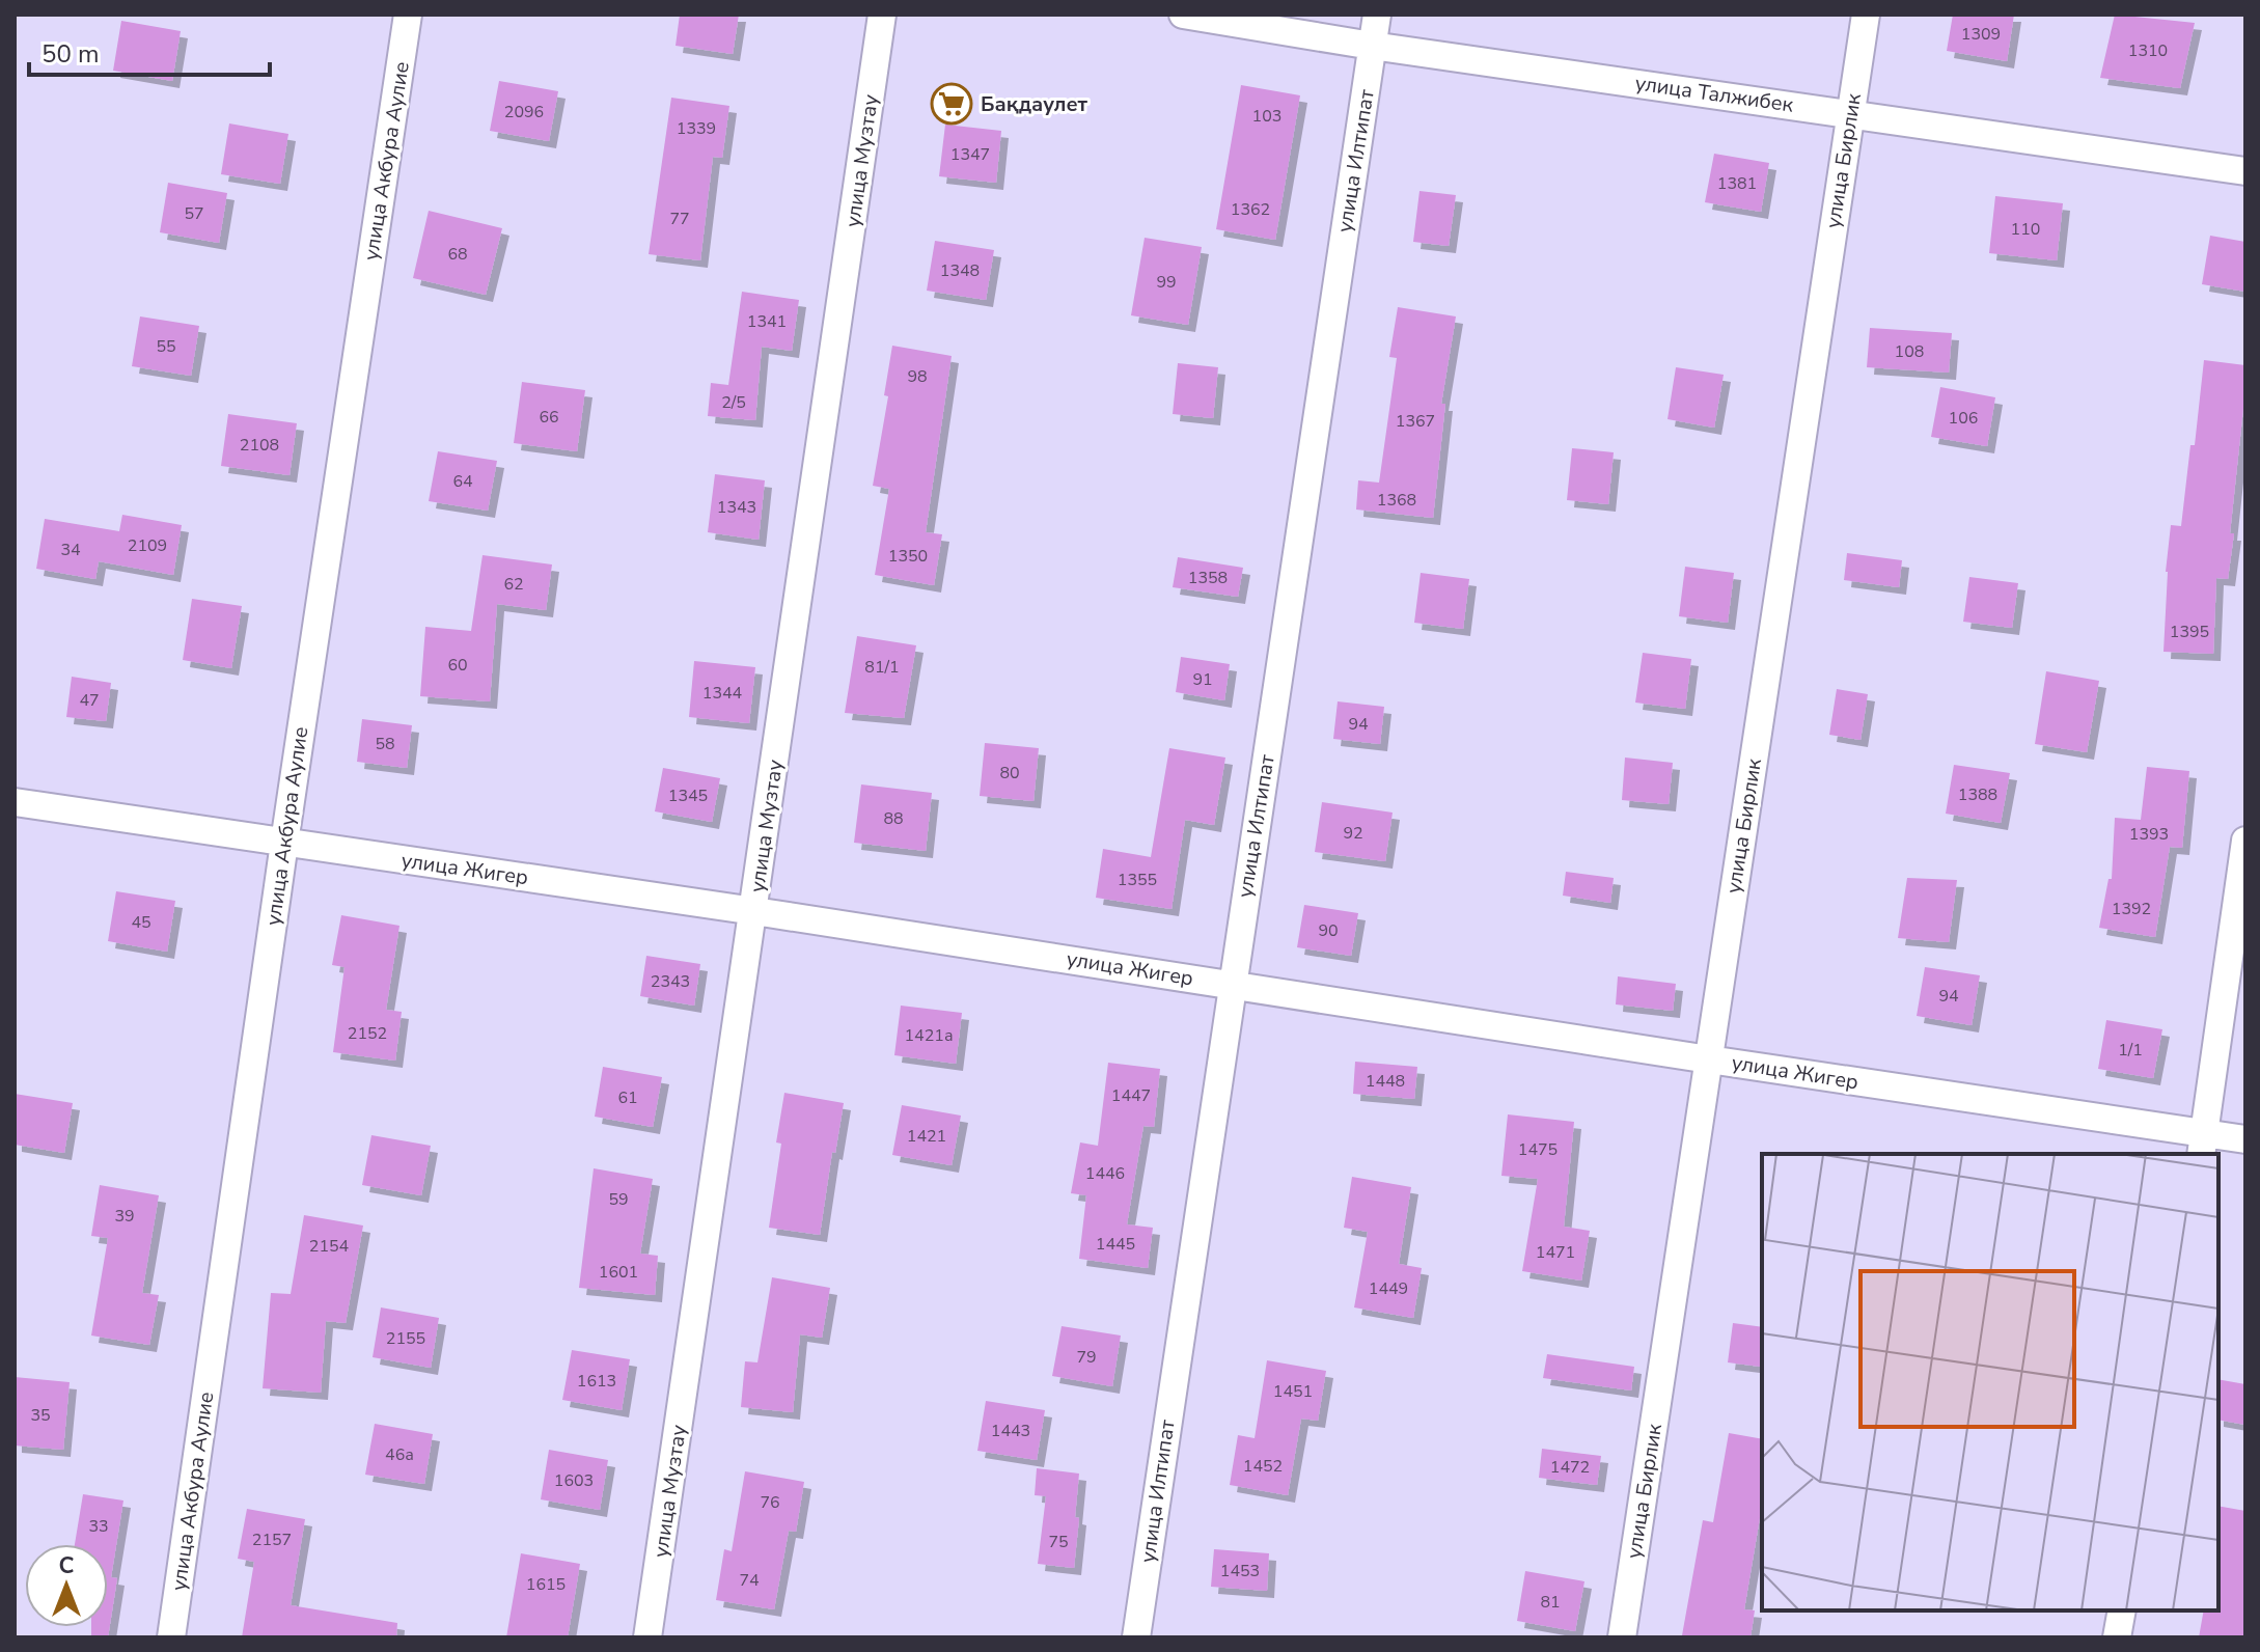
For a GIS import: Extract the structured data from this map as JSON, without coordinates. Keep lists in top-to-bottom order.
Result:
{
  "streets": {
    "street": [
      "улица Талжибек",
      "улица Акбура Аулие",
      "улица Музтау",
      "улица Илтипат",
      "улица Бирлик",
      "улица Жигер"
    ]
  },
  "crossings": [
    ["улица Талжибек", "улица Илтипат"],
    ["улица Талжибек", "улица Бирлик"],
    ["улица Акбура Аулие", "улица Жигер"],
    ["улица Музтау", "улица Жигер"],
    ["улица Илтипат", "улица Жигер"],
    ["улица Бирлик", "улица Жигер"]
  ],
  "places": {
    "supermarket": ["Бақдаулет"]
  },
  "house_numbers": [
    "1309",
    "1310",
    "2096",
    "103",
    "1339",
    "1347",
    "1381",
    "1362",
    "57",
    "77",
    "110",
    "68",
    "1348",
    "99",
    "1341",
    "55",
    "108",
    "98",
    "2/5",
    "66",
    "106",
    "1367",
    "2108",
    "64",
    "1368",
    "1343",
    "2109",
    "34",
    "1350",
    "1358",
    "62",
    "1395",
    "60",
    "81/1",
    "91",
    "1344",
    "47",
    "94",
    "58",
    "80",
    "1388",
    "1345",
    "88",
    "92",
    "1393",
    "1355",
    "1392",
    "45",
    "90",
    "2343",
    "94",
    "2152",
    "1421а",
    "1/1",
    "1448",
    "1447",
    "61",
    "1421",
    "1475",
    "1446",
    "59",
    "39",
    "1445",
    "2154",
    "1471",
    "1601",
    "1449",
    "2155",
    "79",
    "1613",
    "1451",
    "35",
    "1443",
    "46а",
    "1452",
    "1472",
    "1603",
    "76",
    "33",
    "2157",
    "75",
    "1453",
    "74",
    "1615",
    "81"
  ],
  "scale_bar": "50 m",
  "north": "top"
}
